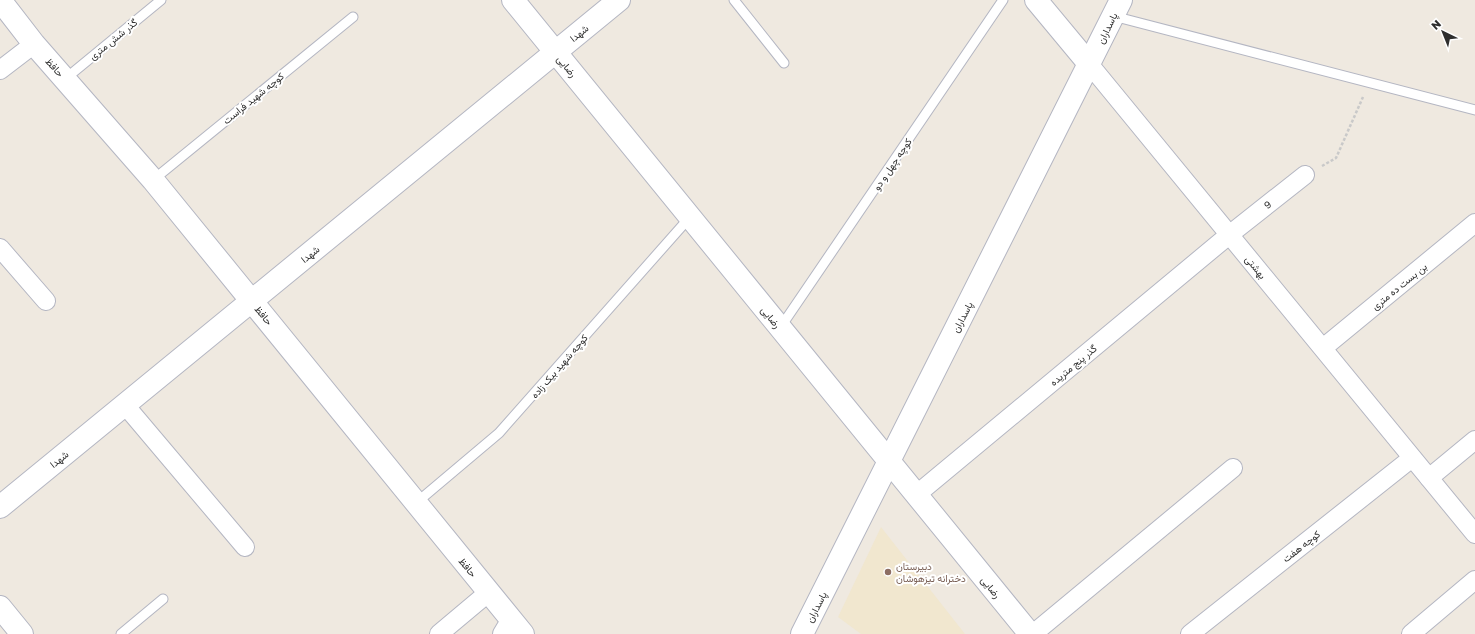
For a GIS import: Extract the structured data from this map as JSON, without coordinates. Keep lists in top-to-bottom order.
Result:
{
  "streets": {
    "street": [
      "پاسداران",
      "شهدا",
      "رضایی",
      "حافظ",
      "9",
      "بهشتی",
      "بن بست ده متری",
      "گذر پنج متریده",
      "کوچه هفت"
    ],
    "lane": [
      "گذر شش متری",
      "کوچه شهید فراست",
      "کوچه چهل و دو",
      "کوچه شهید بیک زاده"
    ]
  },
  "crossings": [
    ["پاسداران", "رضایی"],
    ["پاسداران", "بهشتی"],
    ["شهدا", "رضایی"],
    ["شهدا", "حافظ"],
    ["گذر شش متری", "حافظ"],
    ["رضایی", "کوچه چهل و دو"],
    ["رضایی", "گذر پنج متریده"],
    ["رضایی", "کوچه شهید بیک زاده"],
    ["حافظ", "کوچه شهید فراست"],
    ["حافظ", "کوچه شهید بیک زاده"],
    ["9", "بهشتی"],
    ["9", "گذر پنج متریده"],
    ["بهشتی", "بن بست ده متری"],
    ["بهشتی", "گذر پنج متریده"],
    ["بهشتی", "کوچه هفت"]
  ],
  "places": ["دبیرستان دخترانه تیزهوشان"],
  "north": "top left"
}
